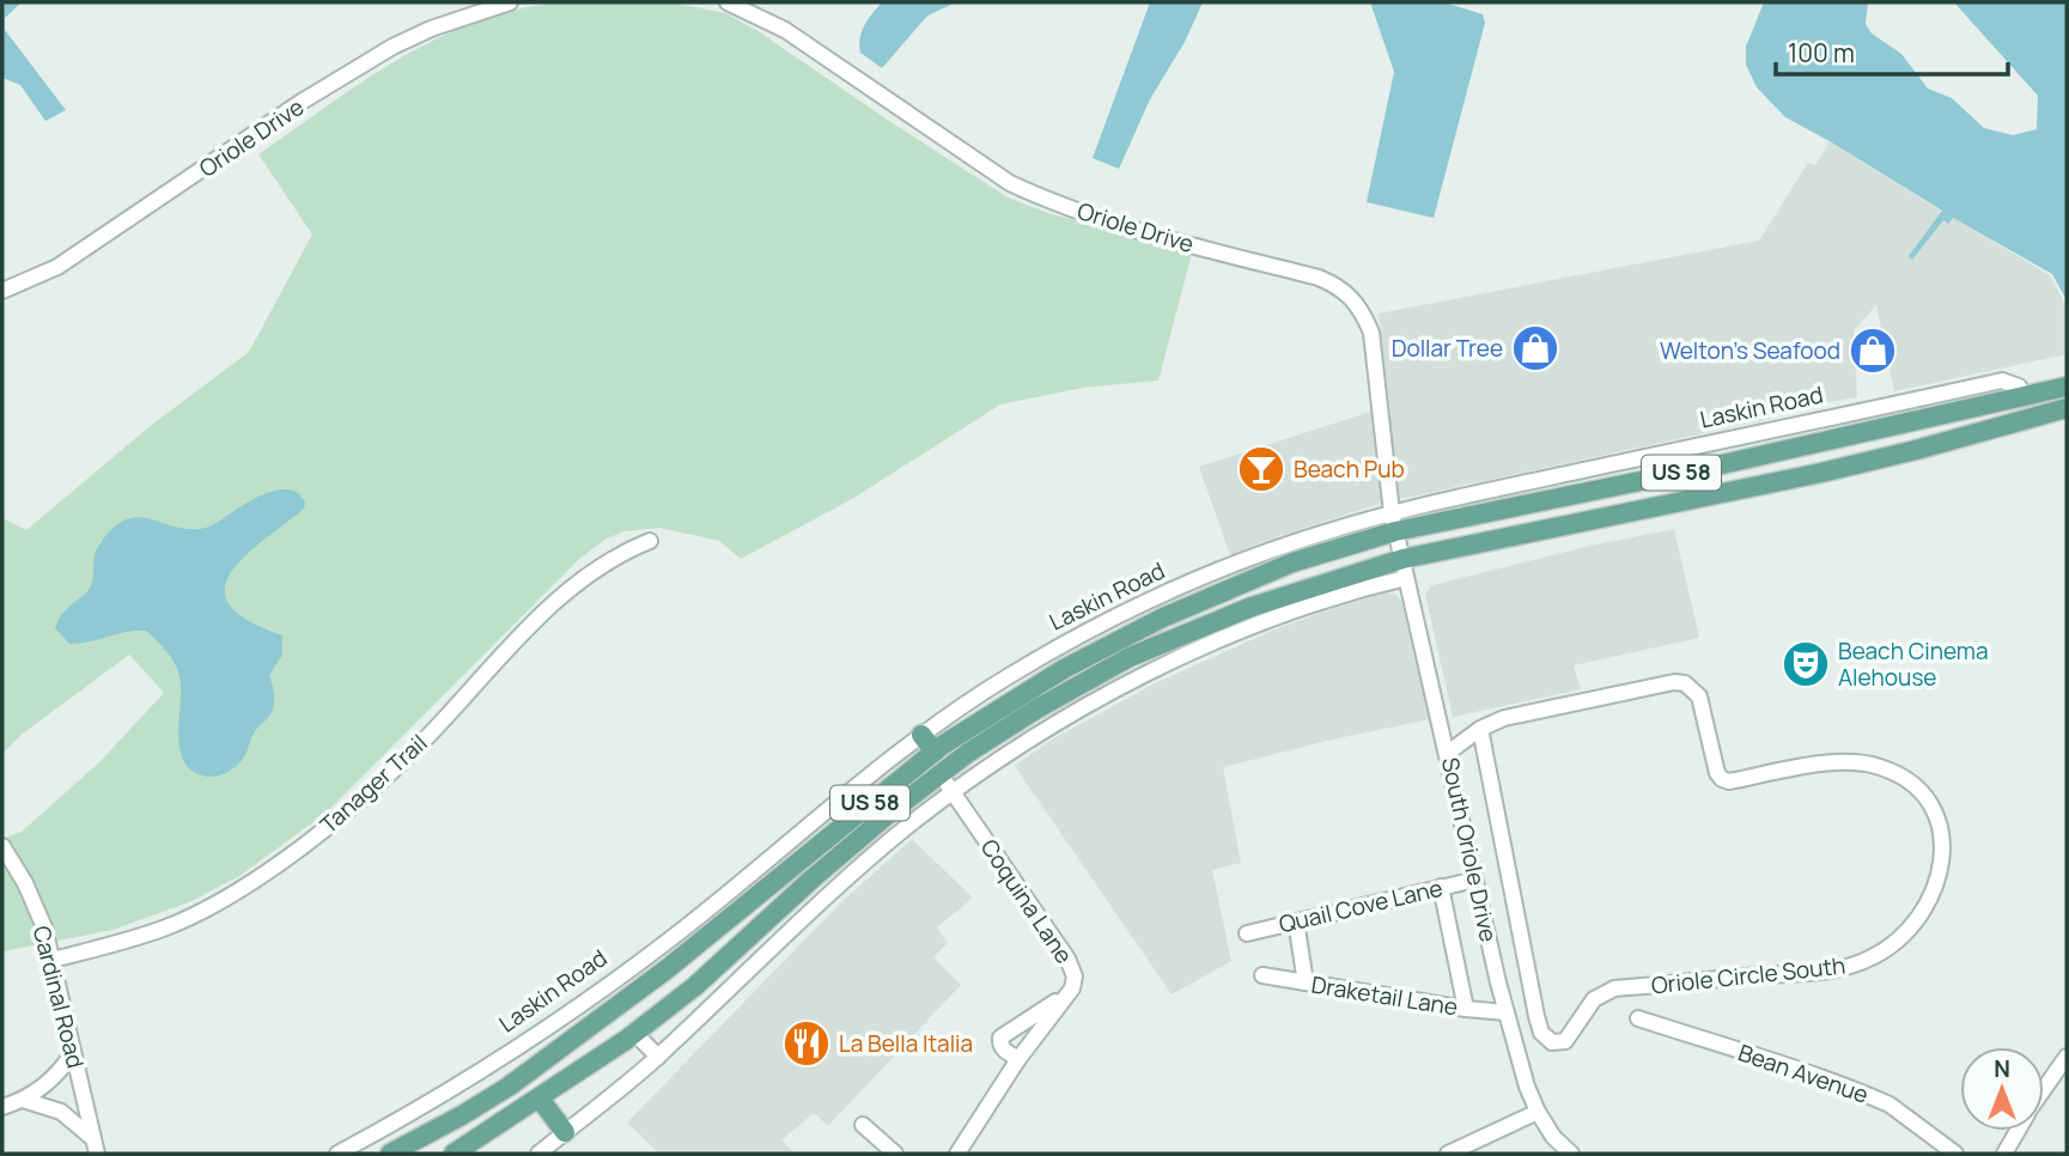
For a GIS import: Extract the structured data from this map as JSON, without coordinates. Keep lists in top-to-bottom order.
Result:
{
  "streets": {
    "main road": ["Laskin Road", "US 58"],
    "street": [
      "Oriole Drive",
      "Tanager Trail",
      "South Oriole Drive",
      "Coquina Lane",
      "Quail Cove Lane",
      "Oriole Circle South",
      "Draketail Lane",
      "Cardinal Road",
      "Bean Avenue"
    ]
  },
  "crossings": [
    ["Oriole Drive", "Laskin Road"],
    ["Oriole Drive", "South Oriole Drive"],
    ["Laskin Road", "South Oriole Drive"],
    ["US 58", "South Oriole Drive"],
    ["US 58", "Coquina Lane"],
    ["Tanager Trail", "Cardinal Road"],
    ["South Oriole Drive", "Quail Cove Lane"],
    ["South Oriole Drive", "Oriole Circle South"],
    ["South Oriole Drive", "Draketail Lane"]
  ],
  "places": {
    "shop": ["Dollar Tree", "Welton’s Seafood"],
    "bar": ["Beach Pub"],
    "theatre": ["Beach Cinema Alehouse"],
    "restaurant": ["La Bella Italia"]
  },
  "scale_bar": "100 m",
  "north": "top"
}
